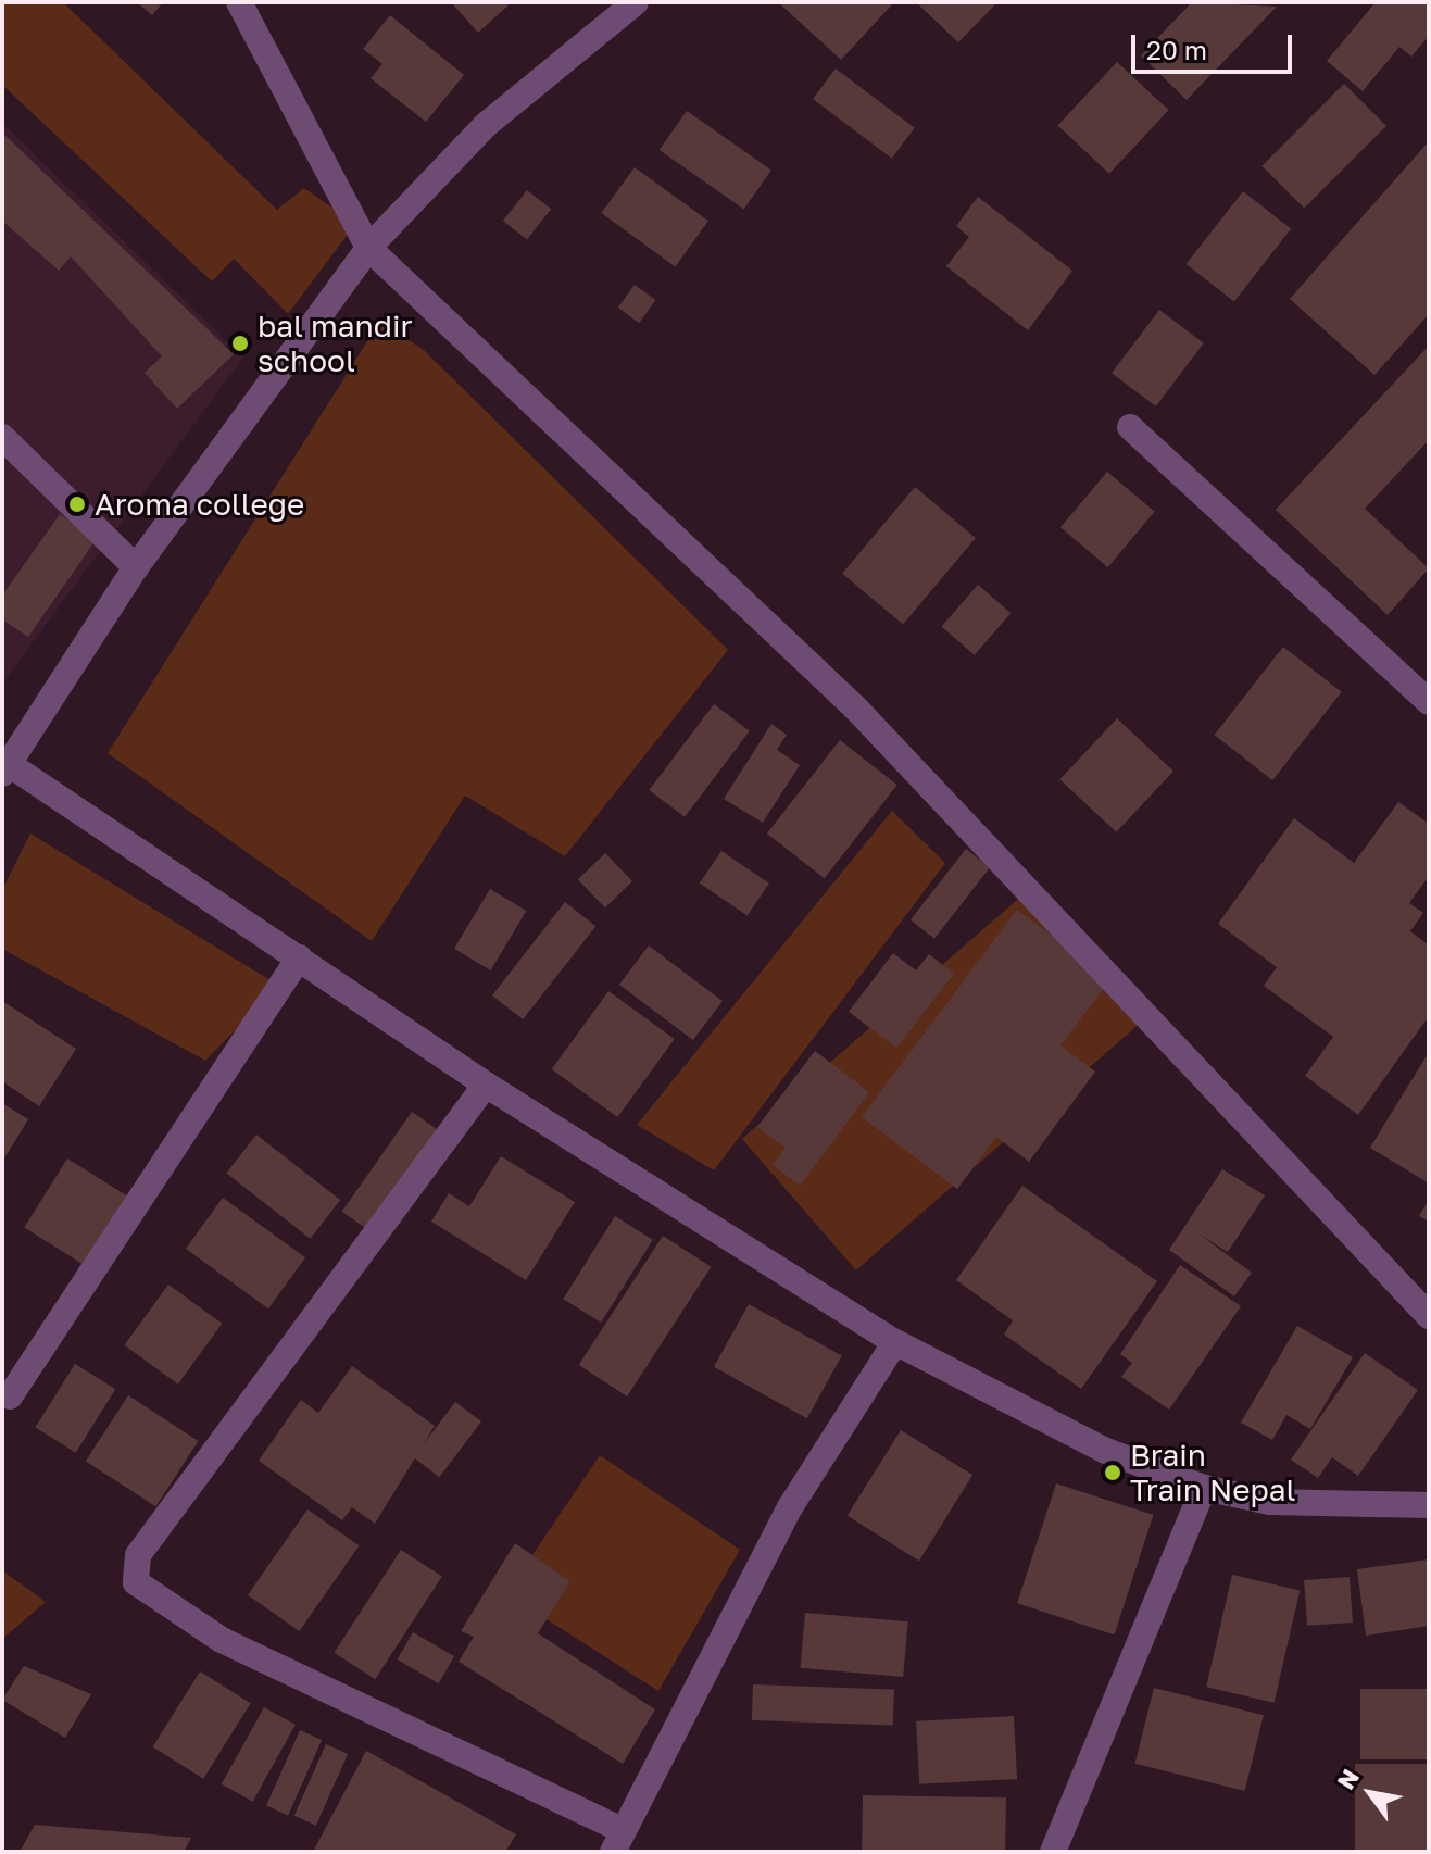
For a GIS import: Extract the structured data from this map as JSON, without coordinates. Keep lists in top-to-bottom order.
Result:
{
  "places": ["bal mandir school", "Aroma college", "Brain Train Nepal"],
  "scale_bar": "20 m",
  "north": "top left"
}
